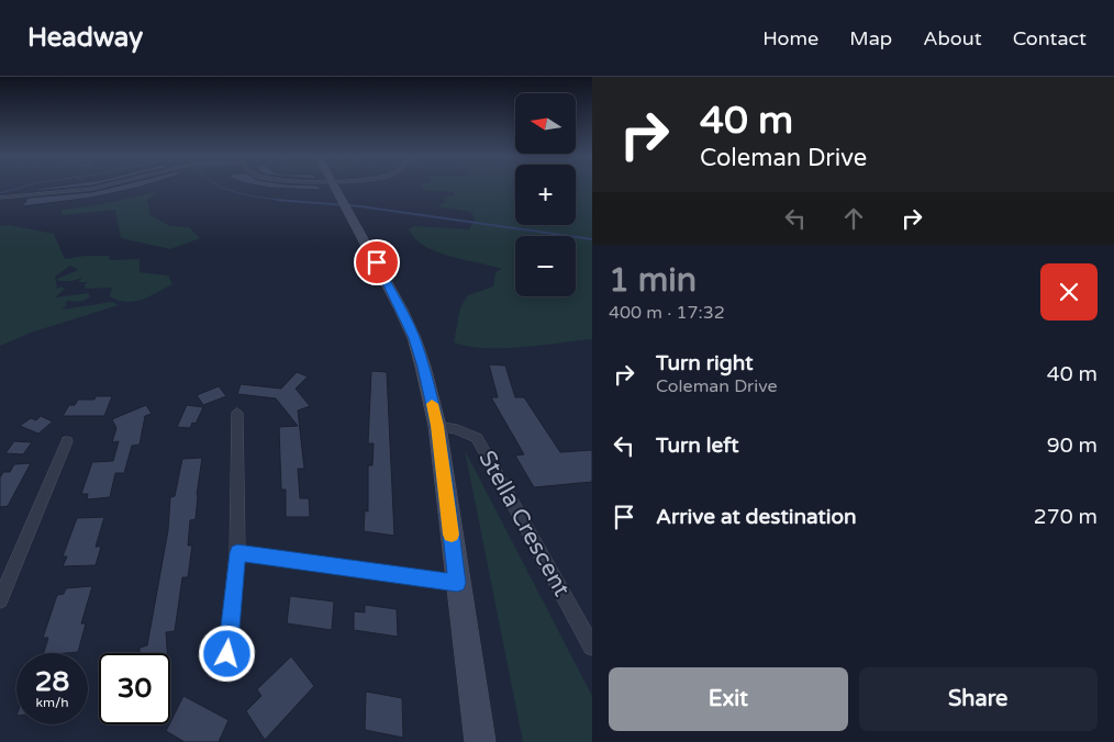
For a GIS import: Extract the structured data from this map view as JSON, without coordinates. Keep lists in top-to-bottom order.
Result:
{
  "streets": {
    "street": ["Stella Crescent"]
  },
  "north": "left",
  "page": {
    "header": "Headway",
    "nav": [
      "Home",
      "Map",
      "About",
      "Contact"
    ],
    "turn": ["40 m", "Coleman Drive"],
    "map_buttons": ["+", "−"],
    "heading": ["1 min", "400 m · 17:32"],
    "list": [
      {
        "name": "Turn right",
        "note": "Coleman Drive",
        "value": "40 m"
      },
      {
        "name": "Turn left",
        "value": "90 m"
      },
      {
        "name": "Arrive at destination",
        "value": "270 m"
      }
    ],
    "speed": "28 km/h",
    "limit": "30",
    "buttons": ["Exit", "Share"]
  }
}
